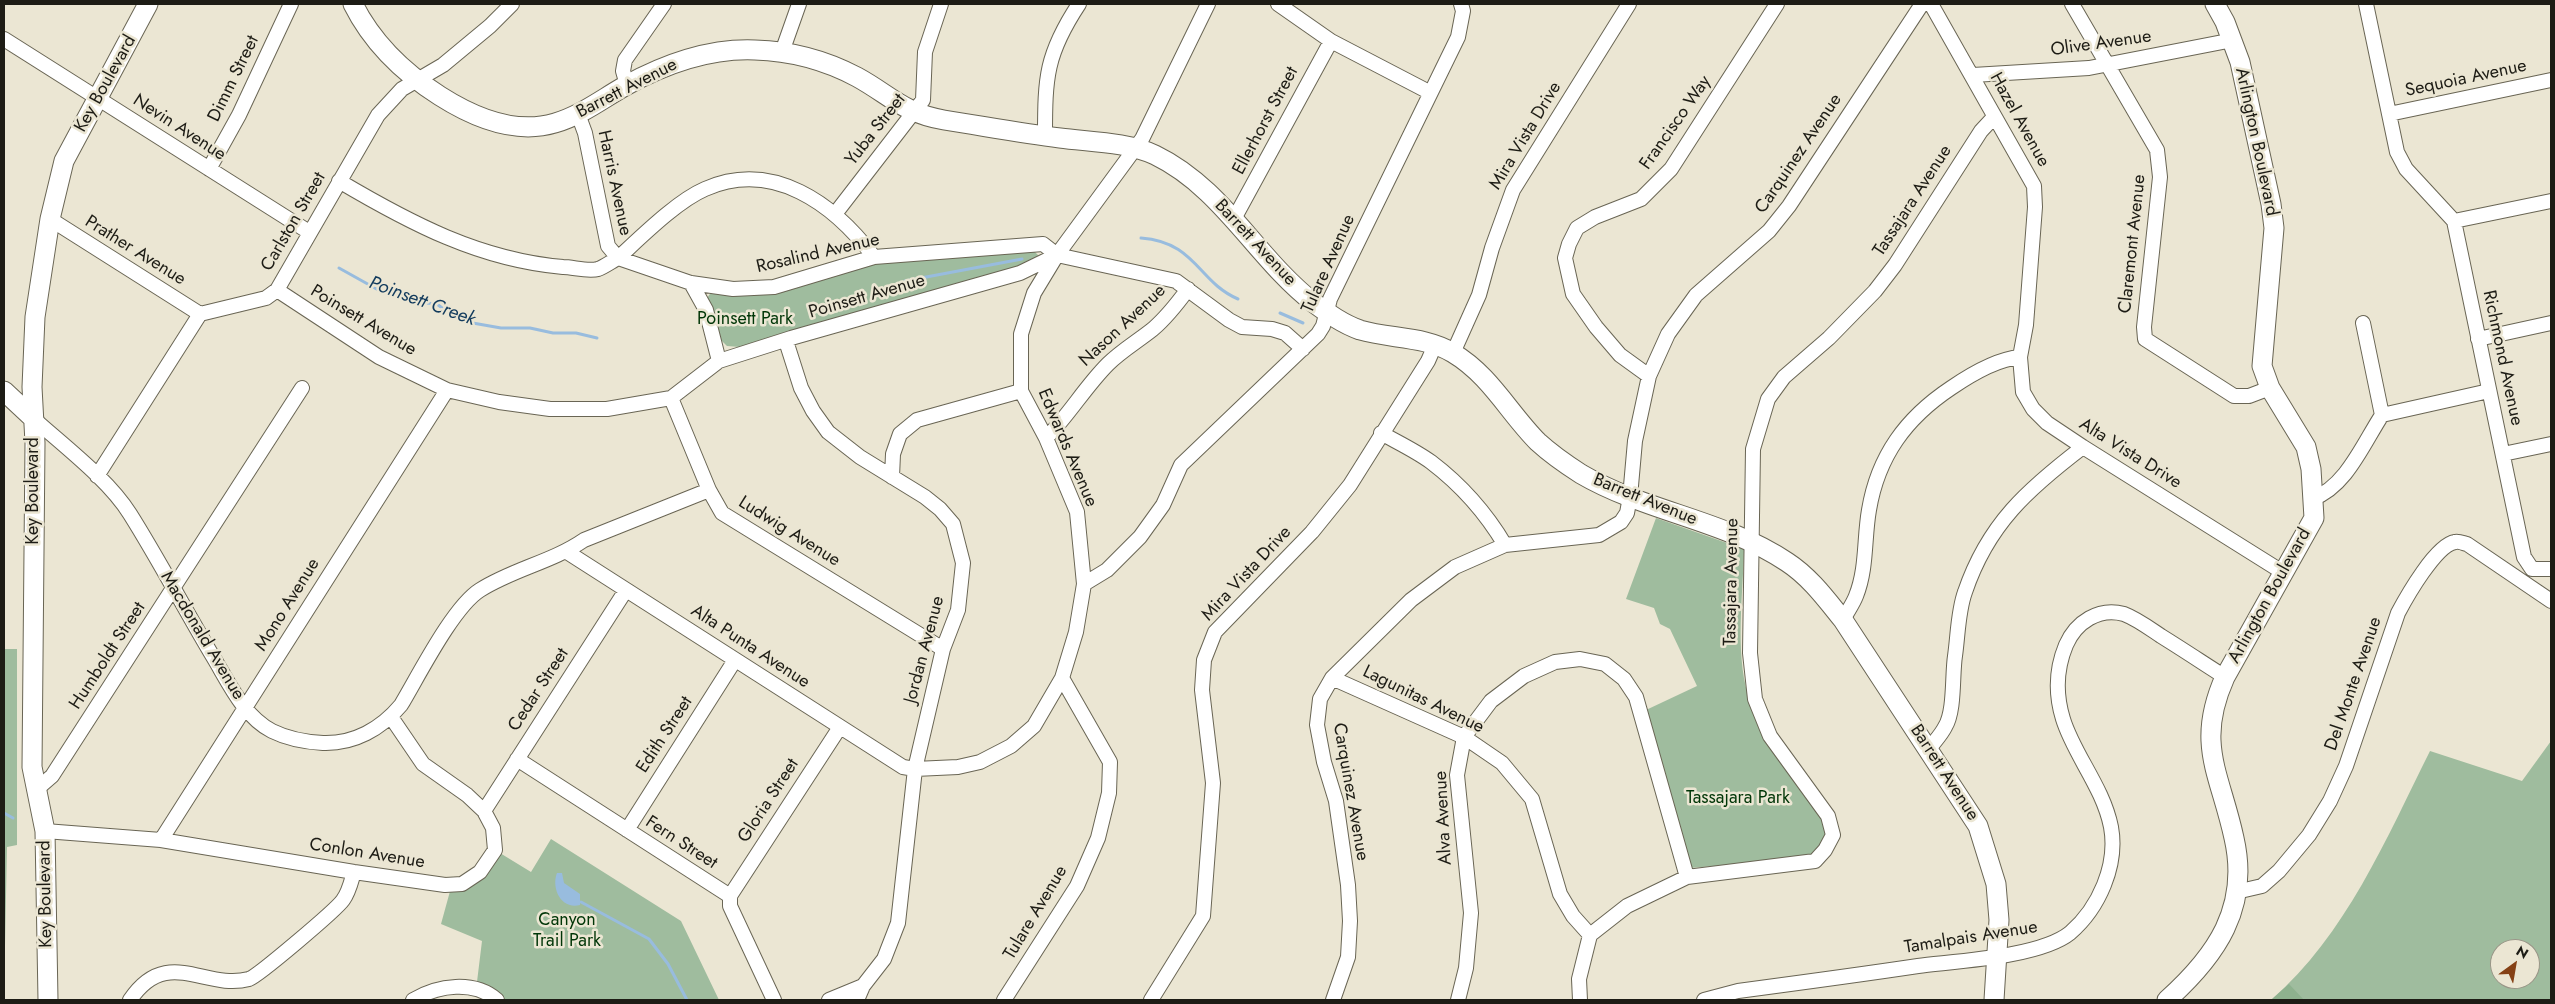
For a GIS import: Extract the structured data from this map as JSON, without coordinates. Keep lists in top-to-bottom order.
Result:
{
  "streets": {
    "street": [
      "Olive Avenue",
      "Dimm Street",
      "Sequoia Avenue",
      "Key Boulevard",
      "Barrett Avenue",
      "Hazel Avenue",
      "Ellerhorst Street",
      "Francisco Way",
      "Nevin Avenue",
      "Yuba Street",
      "Mira Vista Drive",
      "Arlington Boulevard",
      "Carquinez Avenue",
      "Harris Avenue",
      "Tassajara Avenue",
      "Carlston Street",
      "Claremont Avenue",
      "Prather Avenue",
      "Rosalind Avenue",
      "Tulare Avenue",
      "Poinsett Avenue",
      "Nason Avenue",
      "Richmond Avenue",
      "Edwards Avenue",
      "Alta Vista Drive",
      "Ludwig Avenue",
      "Mono Avenue",
      "Macdonald Avenue",
      "Alta Punta Avenue",
      "Jordan Avenue",
      "Humboldt Street",
      "Del Monte Avenue",
      "Cedar Street",
      "Lagunitas Avenue",
      "Edith Street",
      "Gloria Street",
      "Alva Avenue",
      "Fern Street",
      "Conlon Avenue",
      "Tamalpais Avenue"
    ]
  },
  "crossings": [
    ["Olive Avenue", "Hazel Avenue"],
    ["Olive Avenue", "Arlington Boulevard"],
    ["Olive Avenue", "Claremont Avenue"],
    ["Dimm Street", "Nevin Avenue"],
    ["Key Boulevard", "Nevin Avenue"],
    ["Key Boulevard", "Prather Avenue"],
    ["Key Boulevard", "Macdonald Avenue"],
    ["Key Boulevard", "Humboldt Street"],
    ["Key Boulevard", "Conlon Avenue"],
    ["Barrett Avenue", "Ellerhorst Street"],
    ["Barrett Avenue", "Yuba Street"],
    ["Barrett Avenue", "Mira Vista Drive"],
    ["Barrett Avenue", "Carquinez Avenue"],
    ["Barrett Avenue", "Harris Avenue"],
    ["Barrett Avenue", "Tassajara Avenue"],
    ["Barrett Avenue", "Carlston Street"],
    ["Barrett Avenue", "Tulare Avenue"],
    ["Barrett Avenue", "Edwards Avenue"],
    ["Barrett Avenue", "Tamalpais Avenue"],
    ["Hazel Avenue", "Tassajara Avenue"],
    ["Hazel Avenue", "Alta Vista Drive"],
    ["Francisco Way", "Carquinez Avenue"],
    ["Nevin Avenue", "Carlston Street"],
    ["Arlington Boulevard", "Claremont Avenue"],
    ["Arlington Boulevard", "Alta Vista Drive"],
    ["Arlington Boulevard", "Del Monte Avenue"],
    ["Arlington Boulevard", "Tamalpais Avenue"],
    ["Carquinez Avenue", "Lagunitas Avenue"],
    ["Harris Avenue", "Rosalind Avenue"],
    ["Tassajara Avenue", "Lagunitas Avenue"],
    ["Tassajara Avenue", "Alva Avenue"],
    ["Carlston Street", "Prather Avenue"],
    ["Carlston Street", "Poinsett Avenue"],
    ["Rosalind Avenue", "Poinsett Avenue"],
    ["Rosalind Avenue", "Edwards Avenue"],
    ["Tulare Avenue", "Edwards Avenue"],
    ["Poinsett Avenue", "Edwards Avenue"],
    ["Poinsett Avenue", "Ludwig Avenue"],
    ["Poinsett Avenue", "Mono Avenue"],
    ["Poinsett Avenue", "Jordan Avenue"],
    ["Nason Avenue", "Edwards Avenue"],
    ["Edwards Avenue", "Alta Punta Avenue"],
    ["Edwards Avenue", "Jordan Avenue"],
    ["Ludwig Avenue", "Jordan Avenue"],
    ["Mono Avenue", "Macdonald Avenue"],
    ["Mono Avenue", "Conlon Avenue"],
    ["Macdonald Avenue", "Alta Punta Avenue"],
    ["Macdonald Avenue", "Humboldt Street"],
    ["Macdonald Avenue", "Conlon Avenue"],
    ["Alta Punta Avenue", "Jordan Avenue"],
    ["Alta Punta Avenue", "Cedar Street"],
    ["Alta Punta Avenue", "Edith Street"],
    ["Alta Punta Avenue", "Gloria Street"],
    ["Cedar Street", "Fern Street"],
    ["Cedar Street", "Conlon Avenue"],
    ["Lagunitas Avenue", "Alva Avenue"],
    ["Edith Street", "Fern Street"],
    ["Gloria Street", "Fern Street"]
  ],
  "water": ["Poinsett Creek"],
  "parks": ["Poinsett Park", "Tassajara Park", "Canyon Trail Park"],
  "north": "top right"
}
